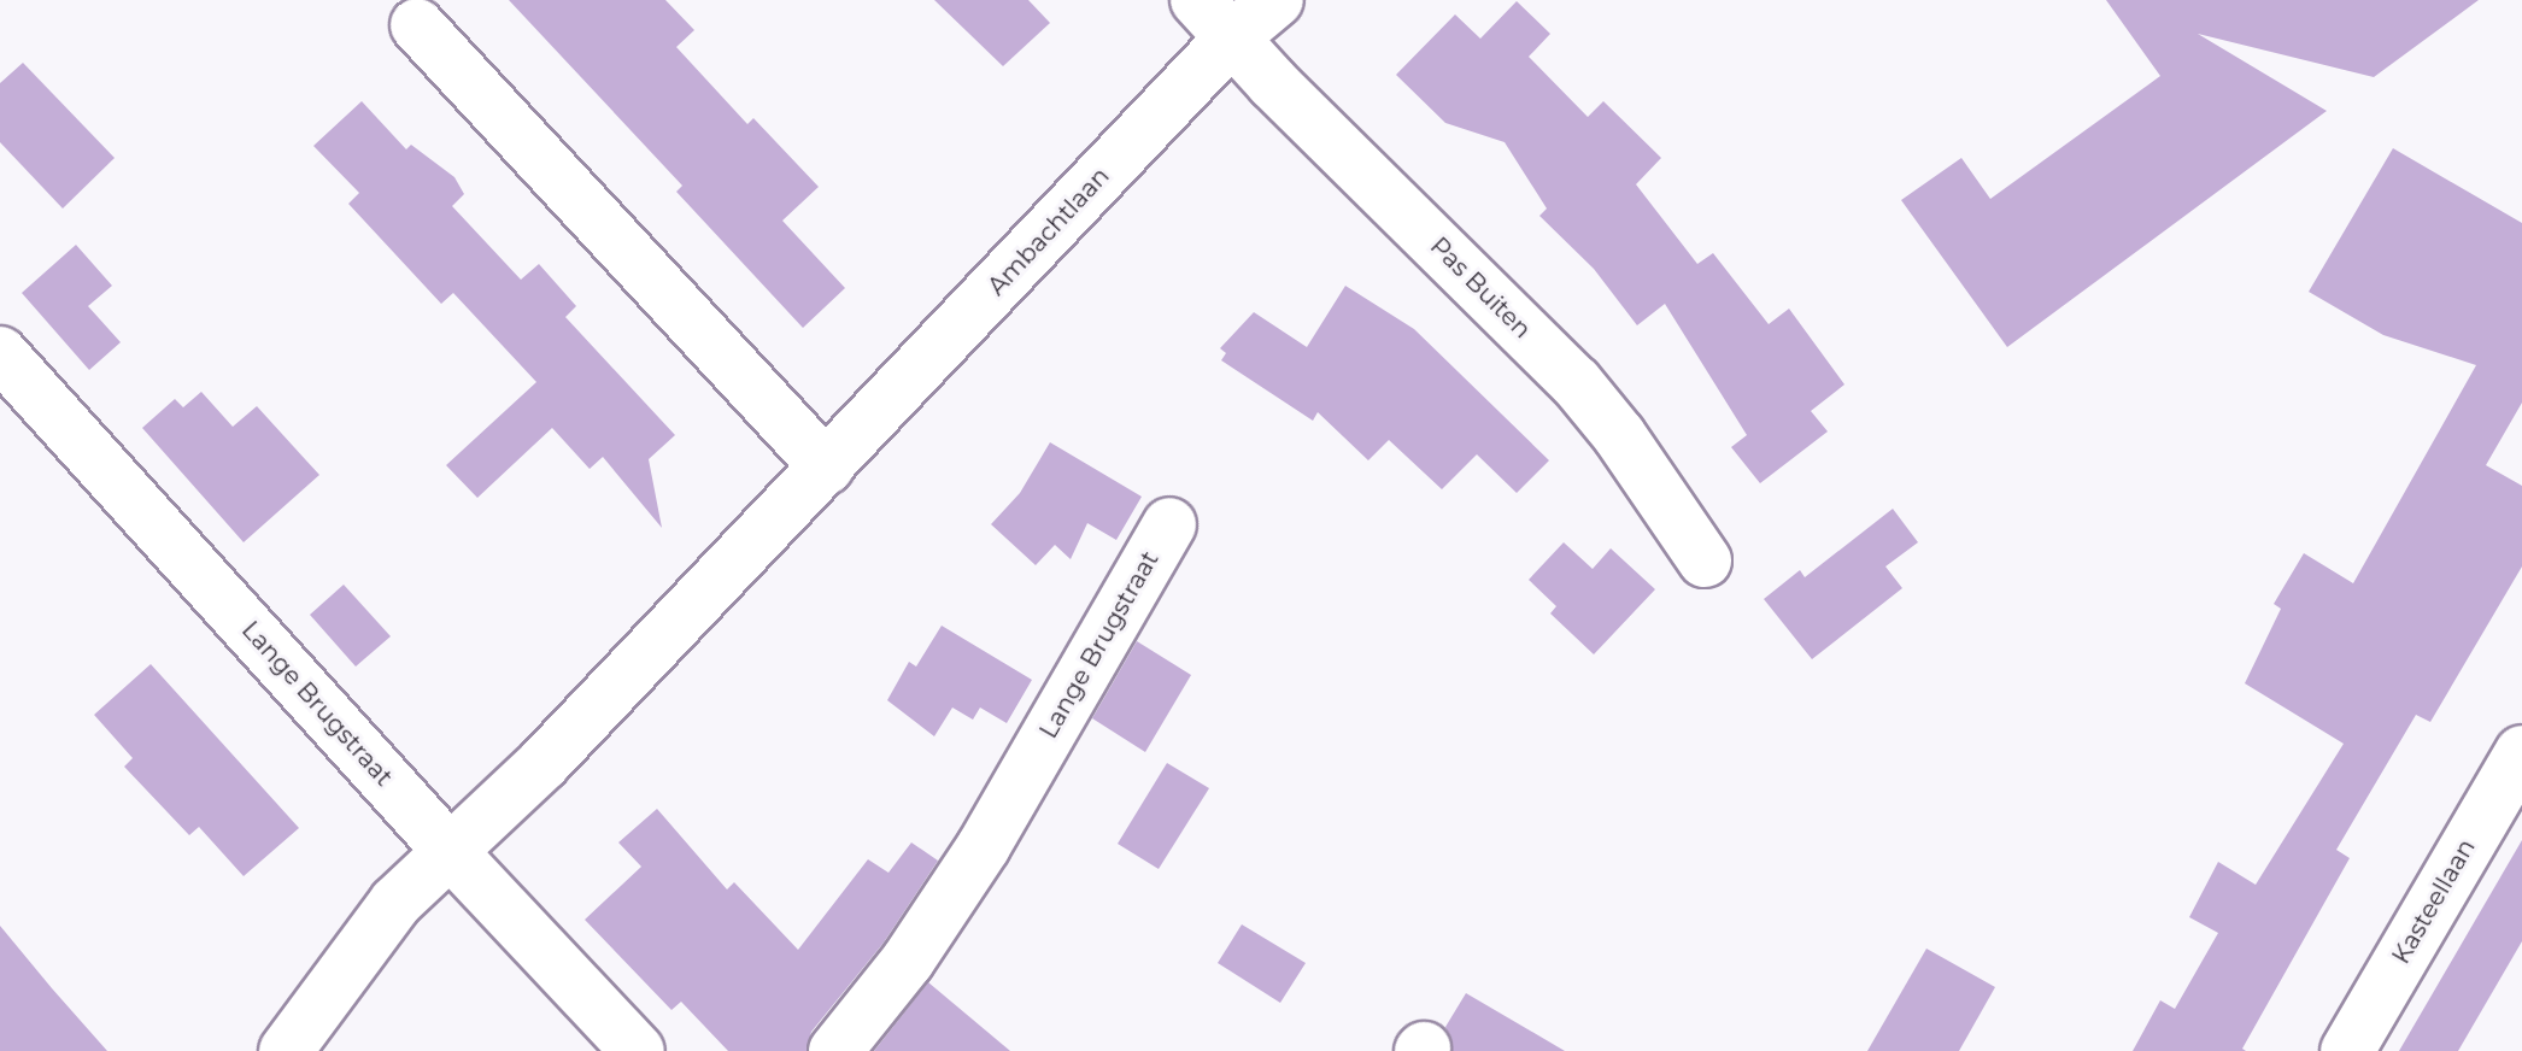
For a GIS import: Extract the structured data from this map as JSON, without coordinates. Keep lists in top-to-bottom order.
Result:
{
  "streets": {
    "street": [
      "Ambachtlaan",
      "Pas Buiten",
      "Lange Brugstraat",
      "Kasteellaan"
    ]
  },
  "crossings": [
    ["Ambachtlaan", "Pas Buiten"],
    ["Ambachtlaan", "Lange Brugstraat"]
  ]
}
